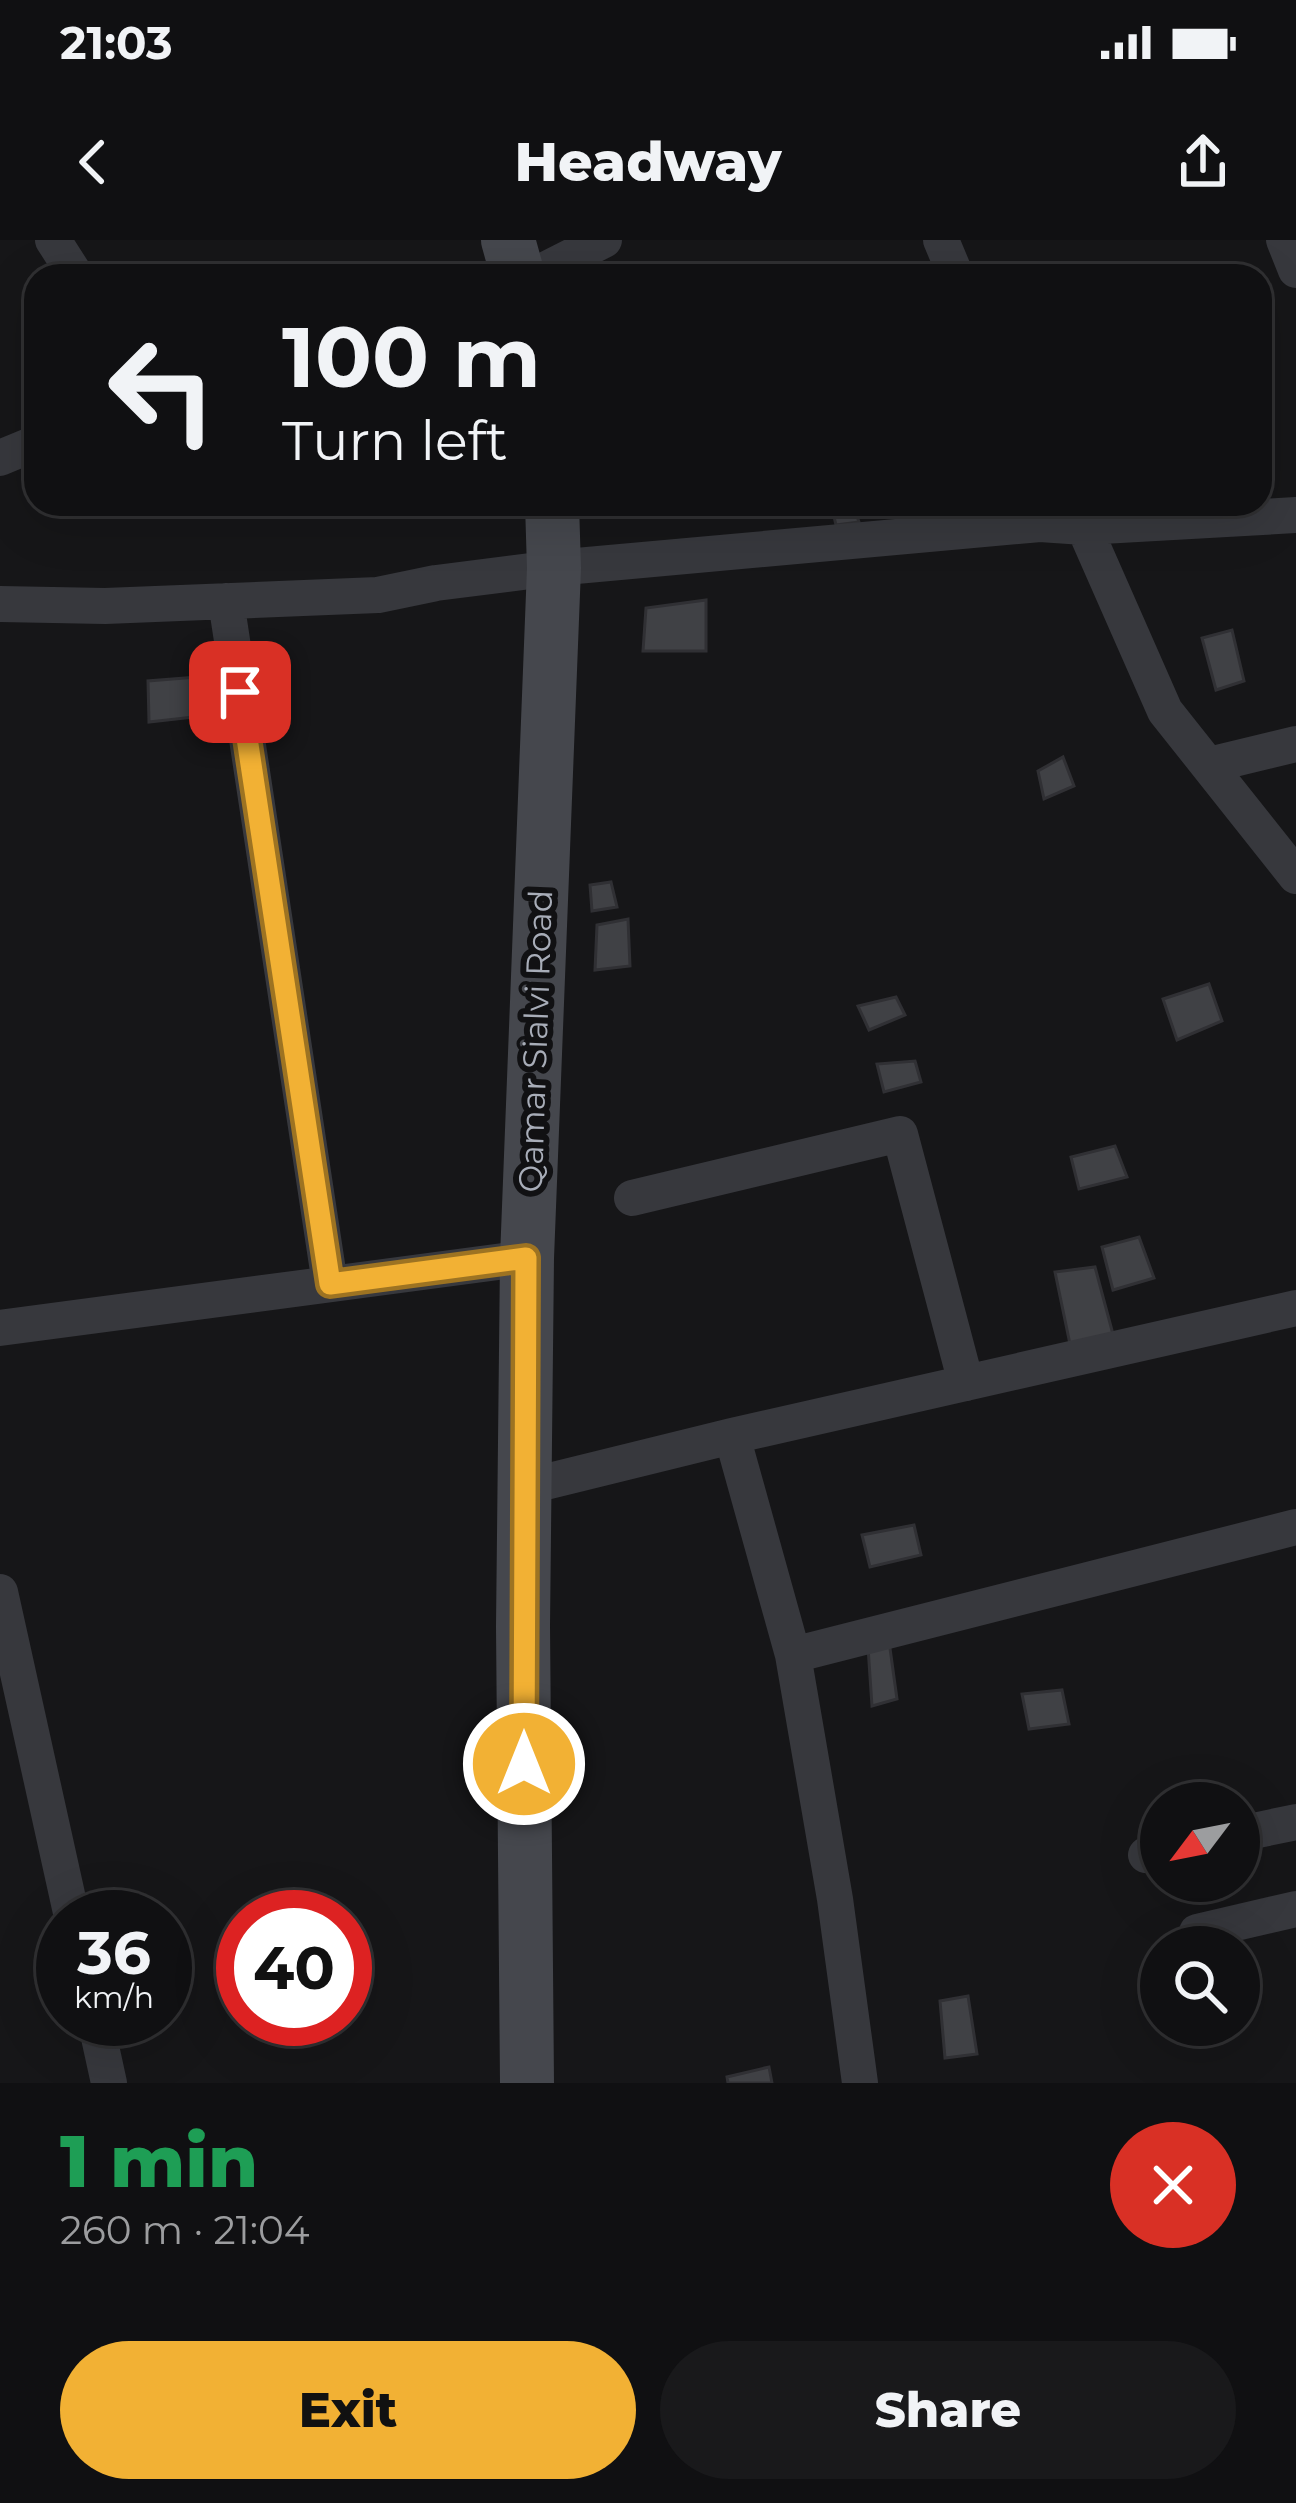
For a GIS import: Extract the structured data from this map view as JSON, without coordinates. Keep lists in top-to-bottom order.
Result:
{
  "streets": {
    "street": ["Qamar Sialvi Road"]
  },
  "north": "bottom left",
  "page": {
    "status": "21:03",
    "header": "Headway",
    "turn": ["100 m", "Turn left"],
    "speed": "36 km/h",
    "limit": "40",
    "heading": ["1 min", "260 m · 21:04"],
    "buttons": ["Exit", "Share"]
  }
}
